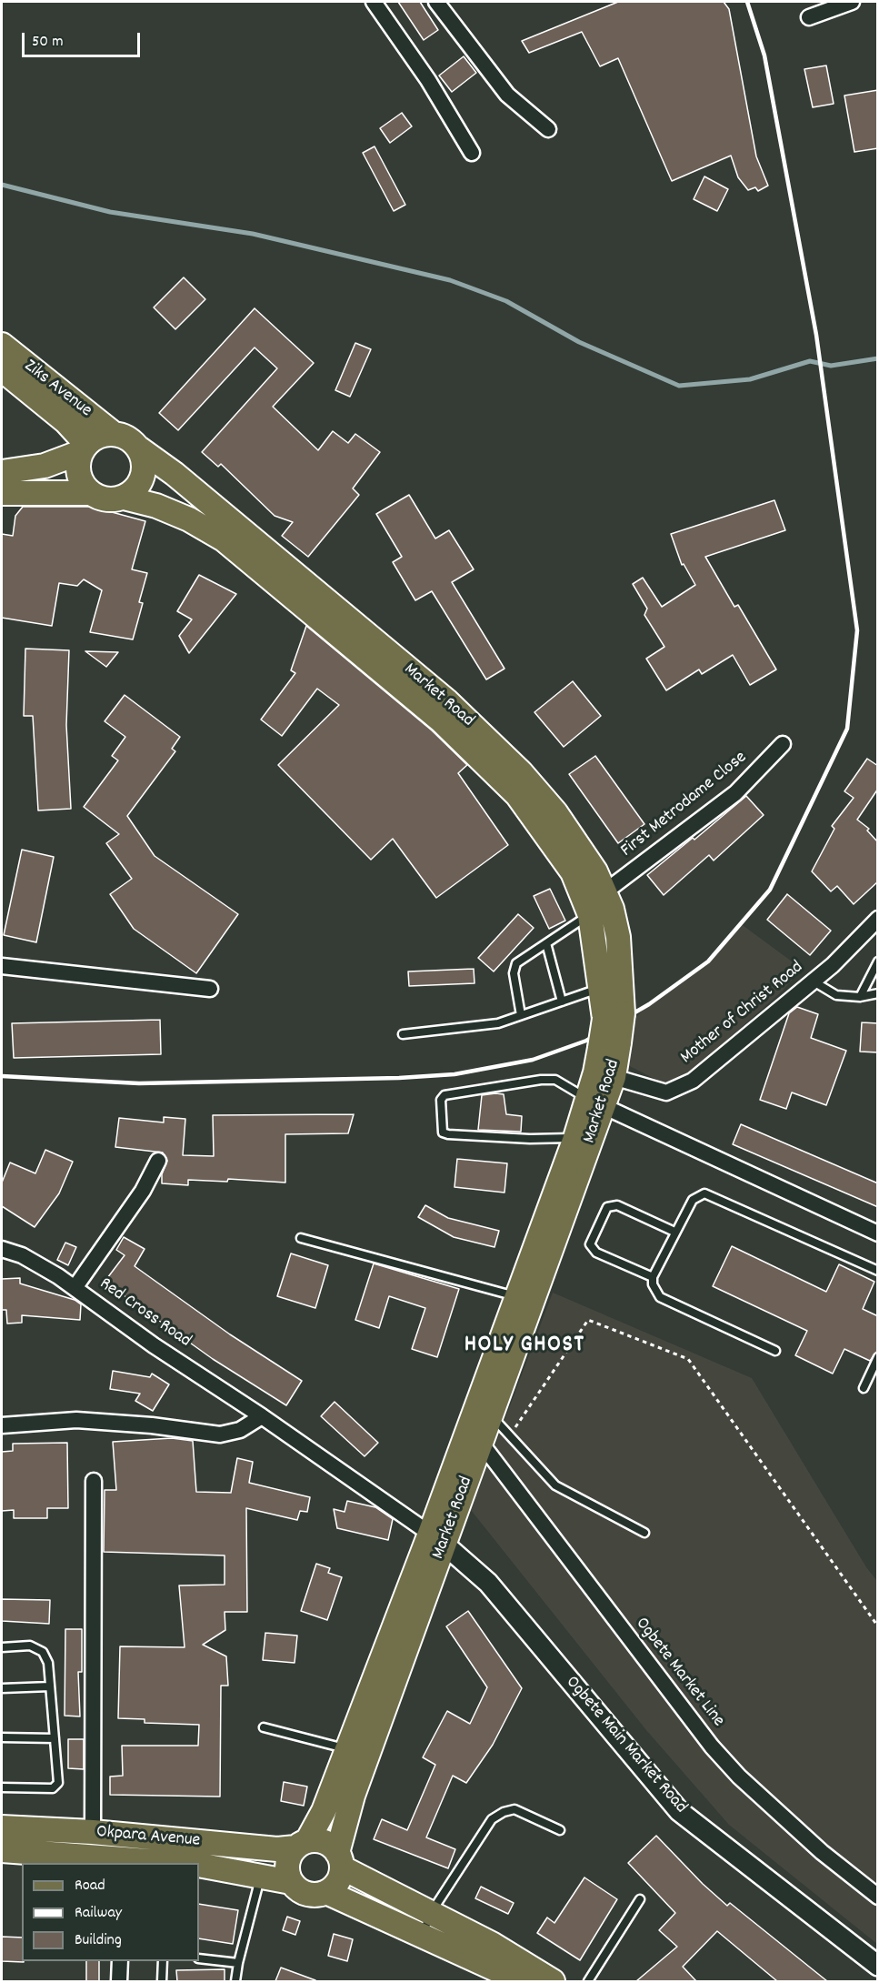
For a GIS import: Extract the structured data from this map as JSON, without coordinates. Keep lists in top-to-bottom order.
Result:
{
  "streets": {
    "main road": ["Ziks Avenue", "Market Road", "Okpara Avenue"],
    "street": [
      "First Metrodame Close",
      "Mother of Christ Road",
      "Red Cross Road",
      "Ogbete Market Line",
      "Ogbete Main Market Road"
    ]
  },
  "crossings": [
    ["Ziks Avenue", "Market Road"],
    ["Market Road", "First Metrodame Close"],
    ["Market Road", "Mother of Christ Road"],
    ["Market Road", "Red Cross Road"],
    ["Market Road", "Ogbete Market Line"],
    ["Market Road", "Ogbete Main Market Road"],
    ["Market Road", "Okpara Avenue"],
    ["Red Cross Road", "Ogbete Main Market Road"]
  ],
  "districts": ["HOLY GHOST"],
  "legend": ["Road", "Railway", "Building"],
  "scale_bar": "50 m"
}
